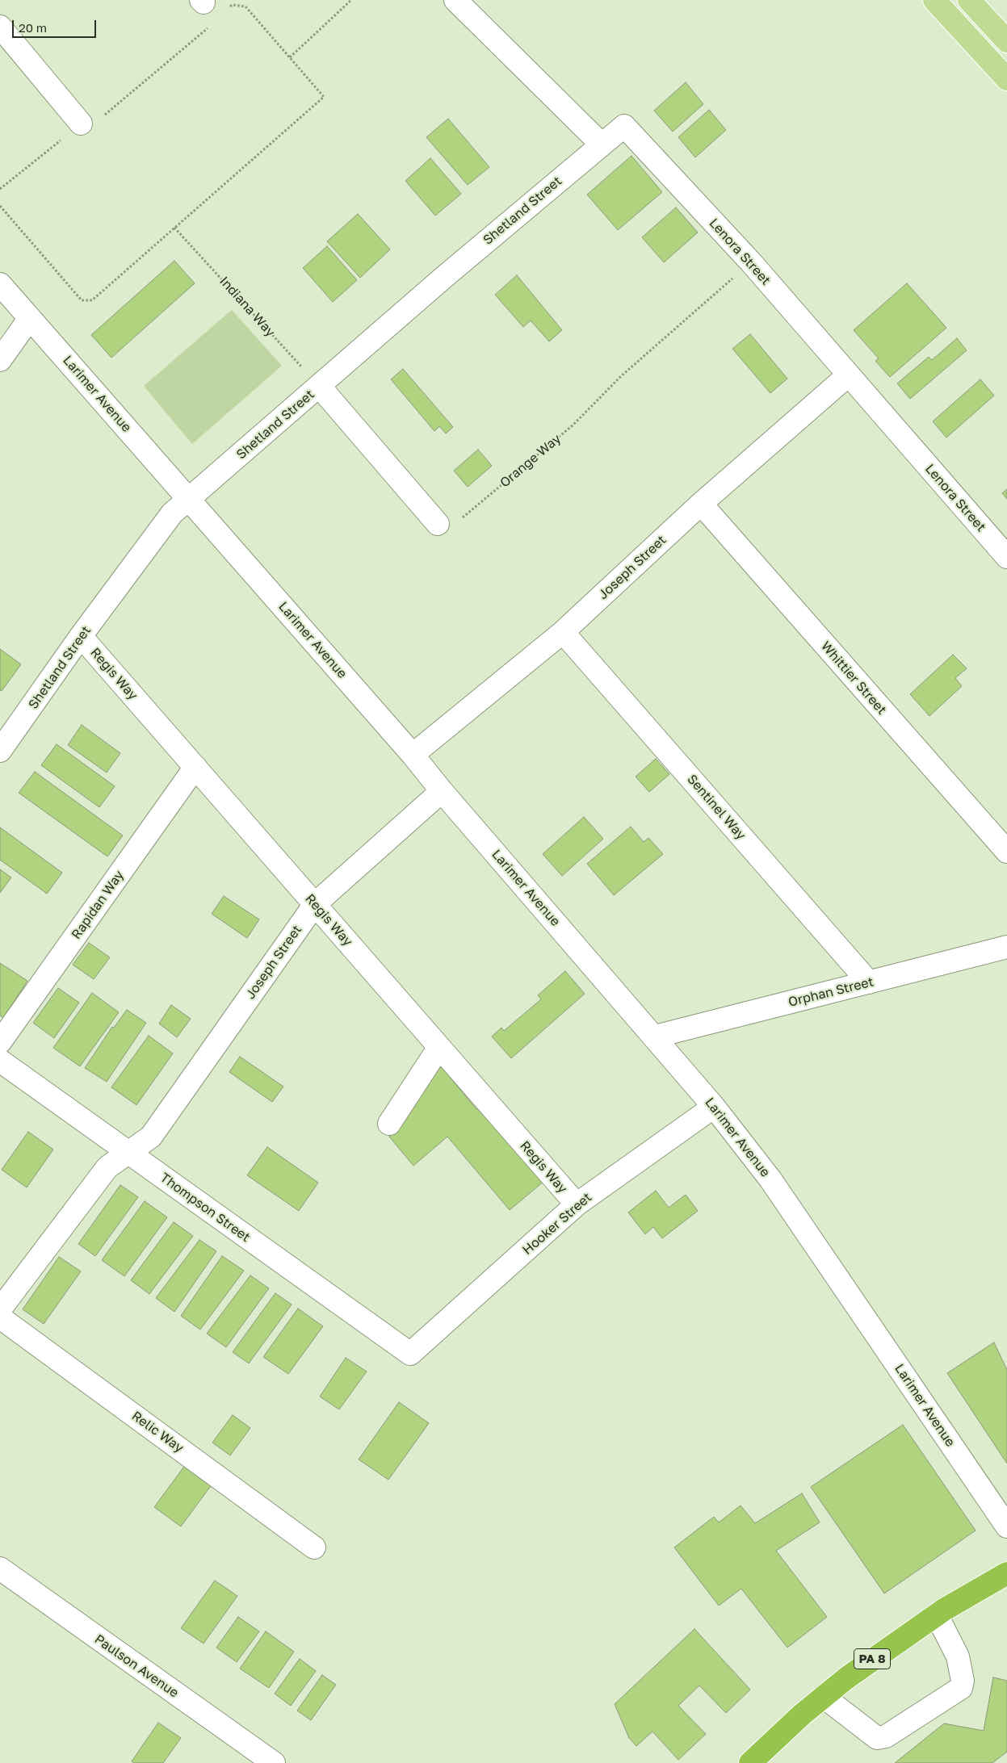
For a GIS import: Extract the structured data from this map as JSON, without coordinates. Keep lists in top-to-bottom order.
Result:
{
  "streets": {
    "highway": ["PA 8"],
    "street": [
      "Shetland Street",
      "Lenora Street",
      "Larimer Avenue",
      "Joseph Street",
      "Regis Way",
      "Whittier Street",
      "Sentinel Way",
      "Rapidan Way",
      "Orphan Street",
      "Thompson Street",
      "Hooker Street",
      "Relic Way",
      "Paulson Avenue"
    ],
    "path": ["Indiana Way", "Orange Way"]
  },
  "crossings": [
    ["Shetland Street", "Lenora Street"],
    ["Shetland Street", "Indiana Way"],
    ["Shetland Street", "Larimer Avenue"],
    ["Shetland Street", "Regis Way"],
    ["Lenora Street", "Orange Way"],
    ["Lenora Street", "Joseph Street"],
    ["Larimer Avenue", "Joseph Street"],
    ["Larimer Avenue", "Orphan Street"],
    ["Larimer Avenue", "Hooker Street"],
    ["Joseph Street", "Regis Way"],
    ["Joseph Street", "Whittier Street"],
    ["Joseph Street", "Sentinel Way"],
    ["Joseph Street", "Thompson Street"],
    ["Regis Way", "Rapidan Way"],
    ["Regis Way", "Hooker Street"],
    ["Sentinel Way", "Orphan Street"],
    ["Thompson Street", "Hooker Street"]
  ],
  "scale_bar": "20 m"
}
